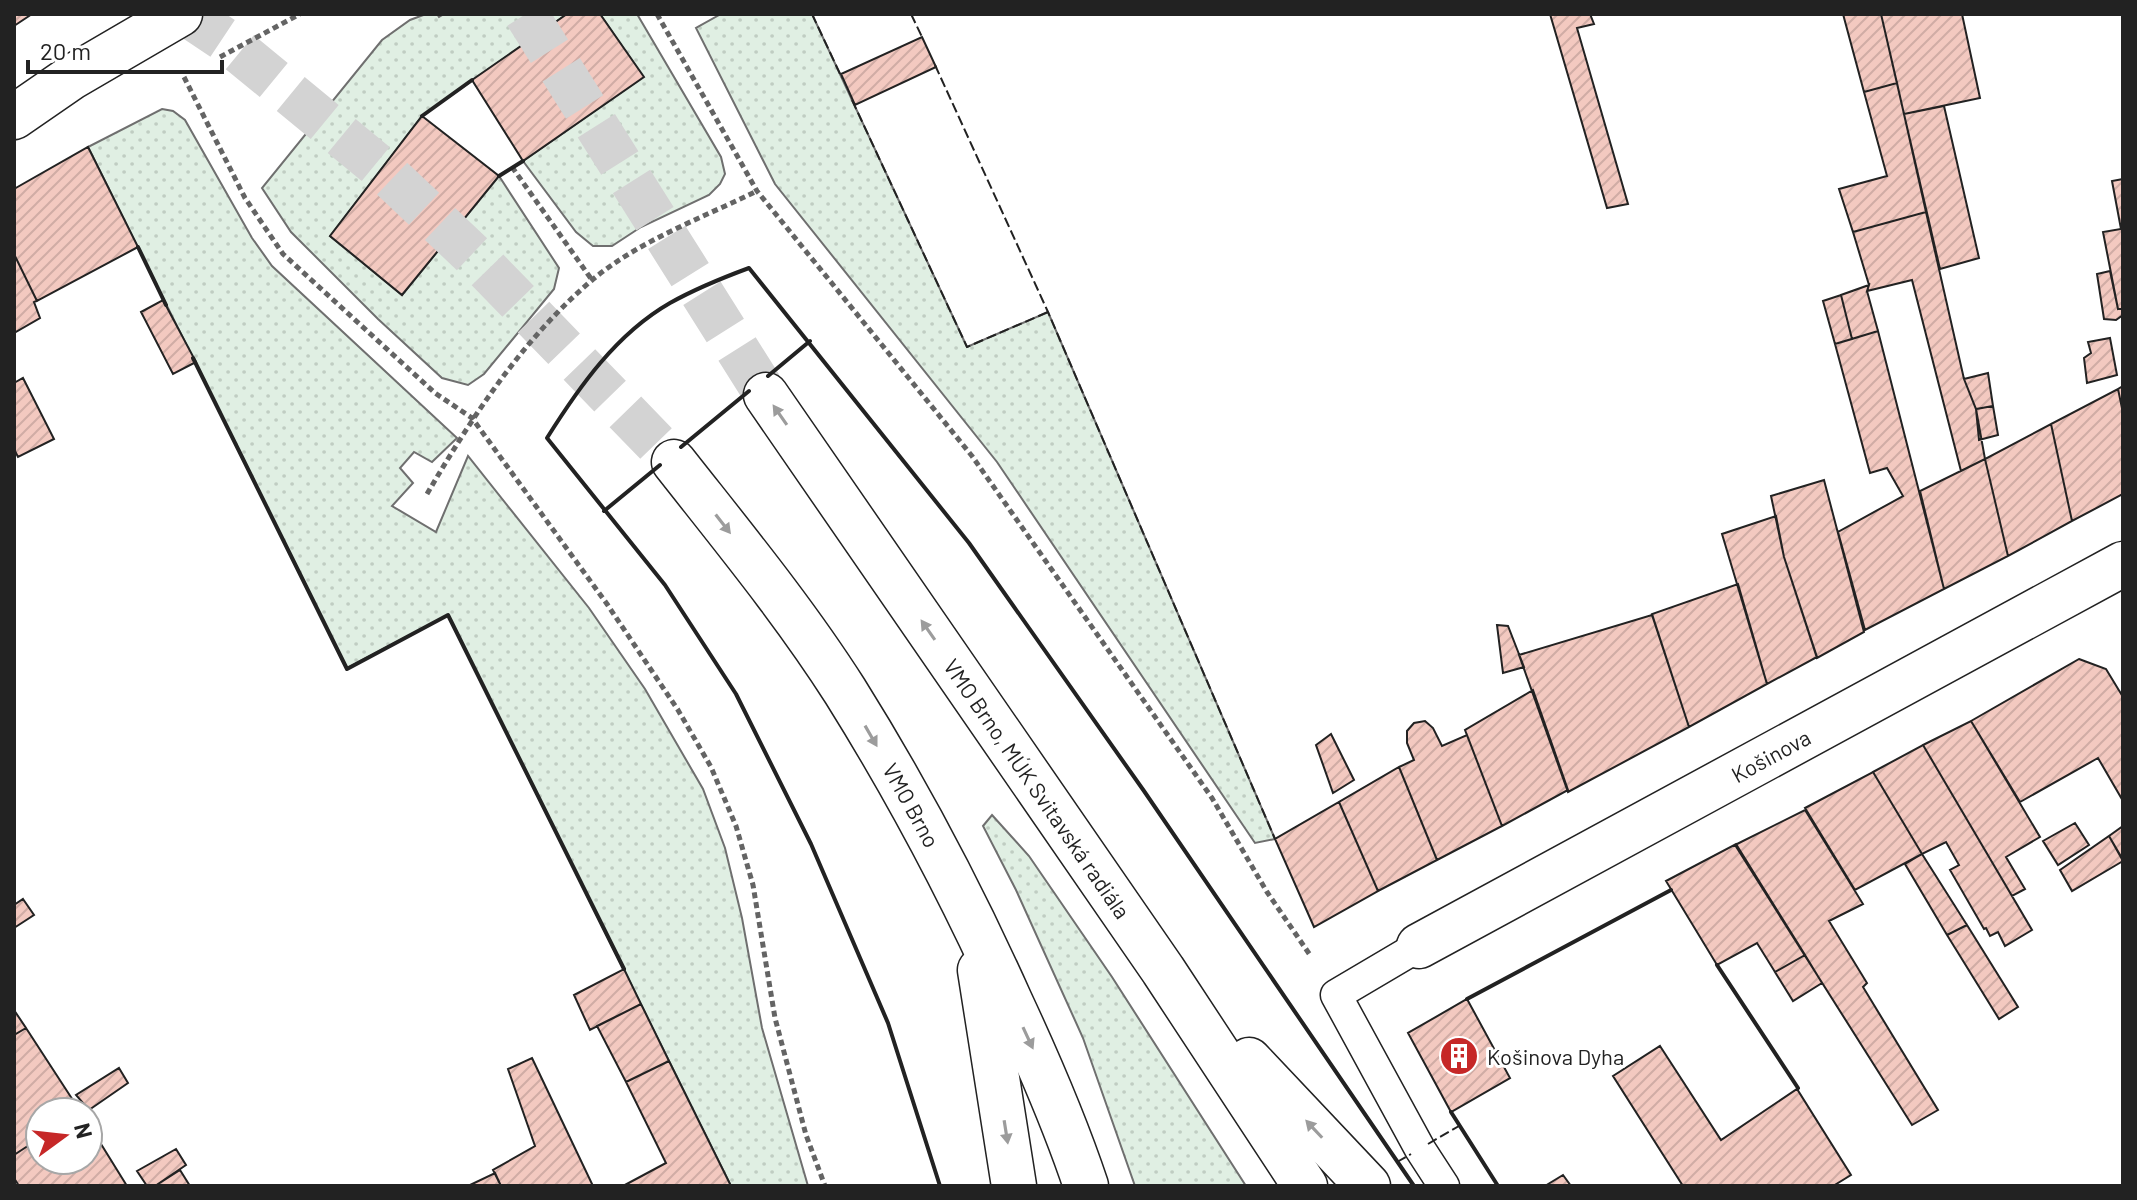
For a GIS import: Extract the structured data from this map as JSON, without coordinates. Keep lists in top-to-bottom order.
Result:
{
  "streets": {
    "main road": ["Košinova", "VMO Brno, MÚK Svitavská radiála", "VMO Brno"]
  },
  "one_way": ["VMO Brno, MÚK Svitavská radiála"],
  "places": {
    "building": ["Košinova Dyha"]
  },
  "scale_bar": "20 m",
  "north": "right"
}
